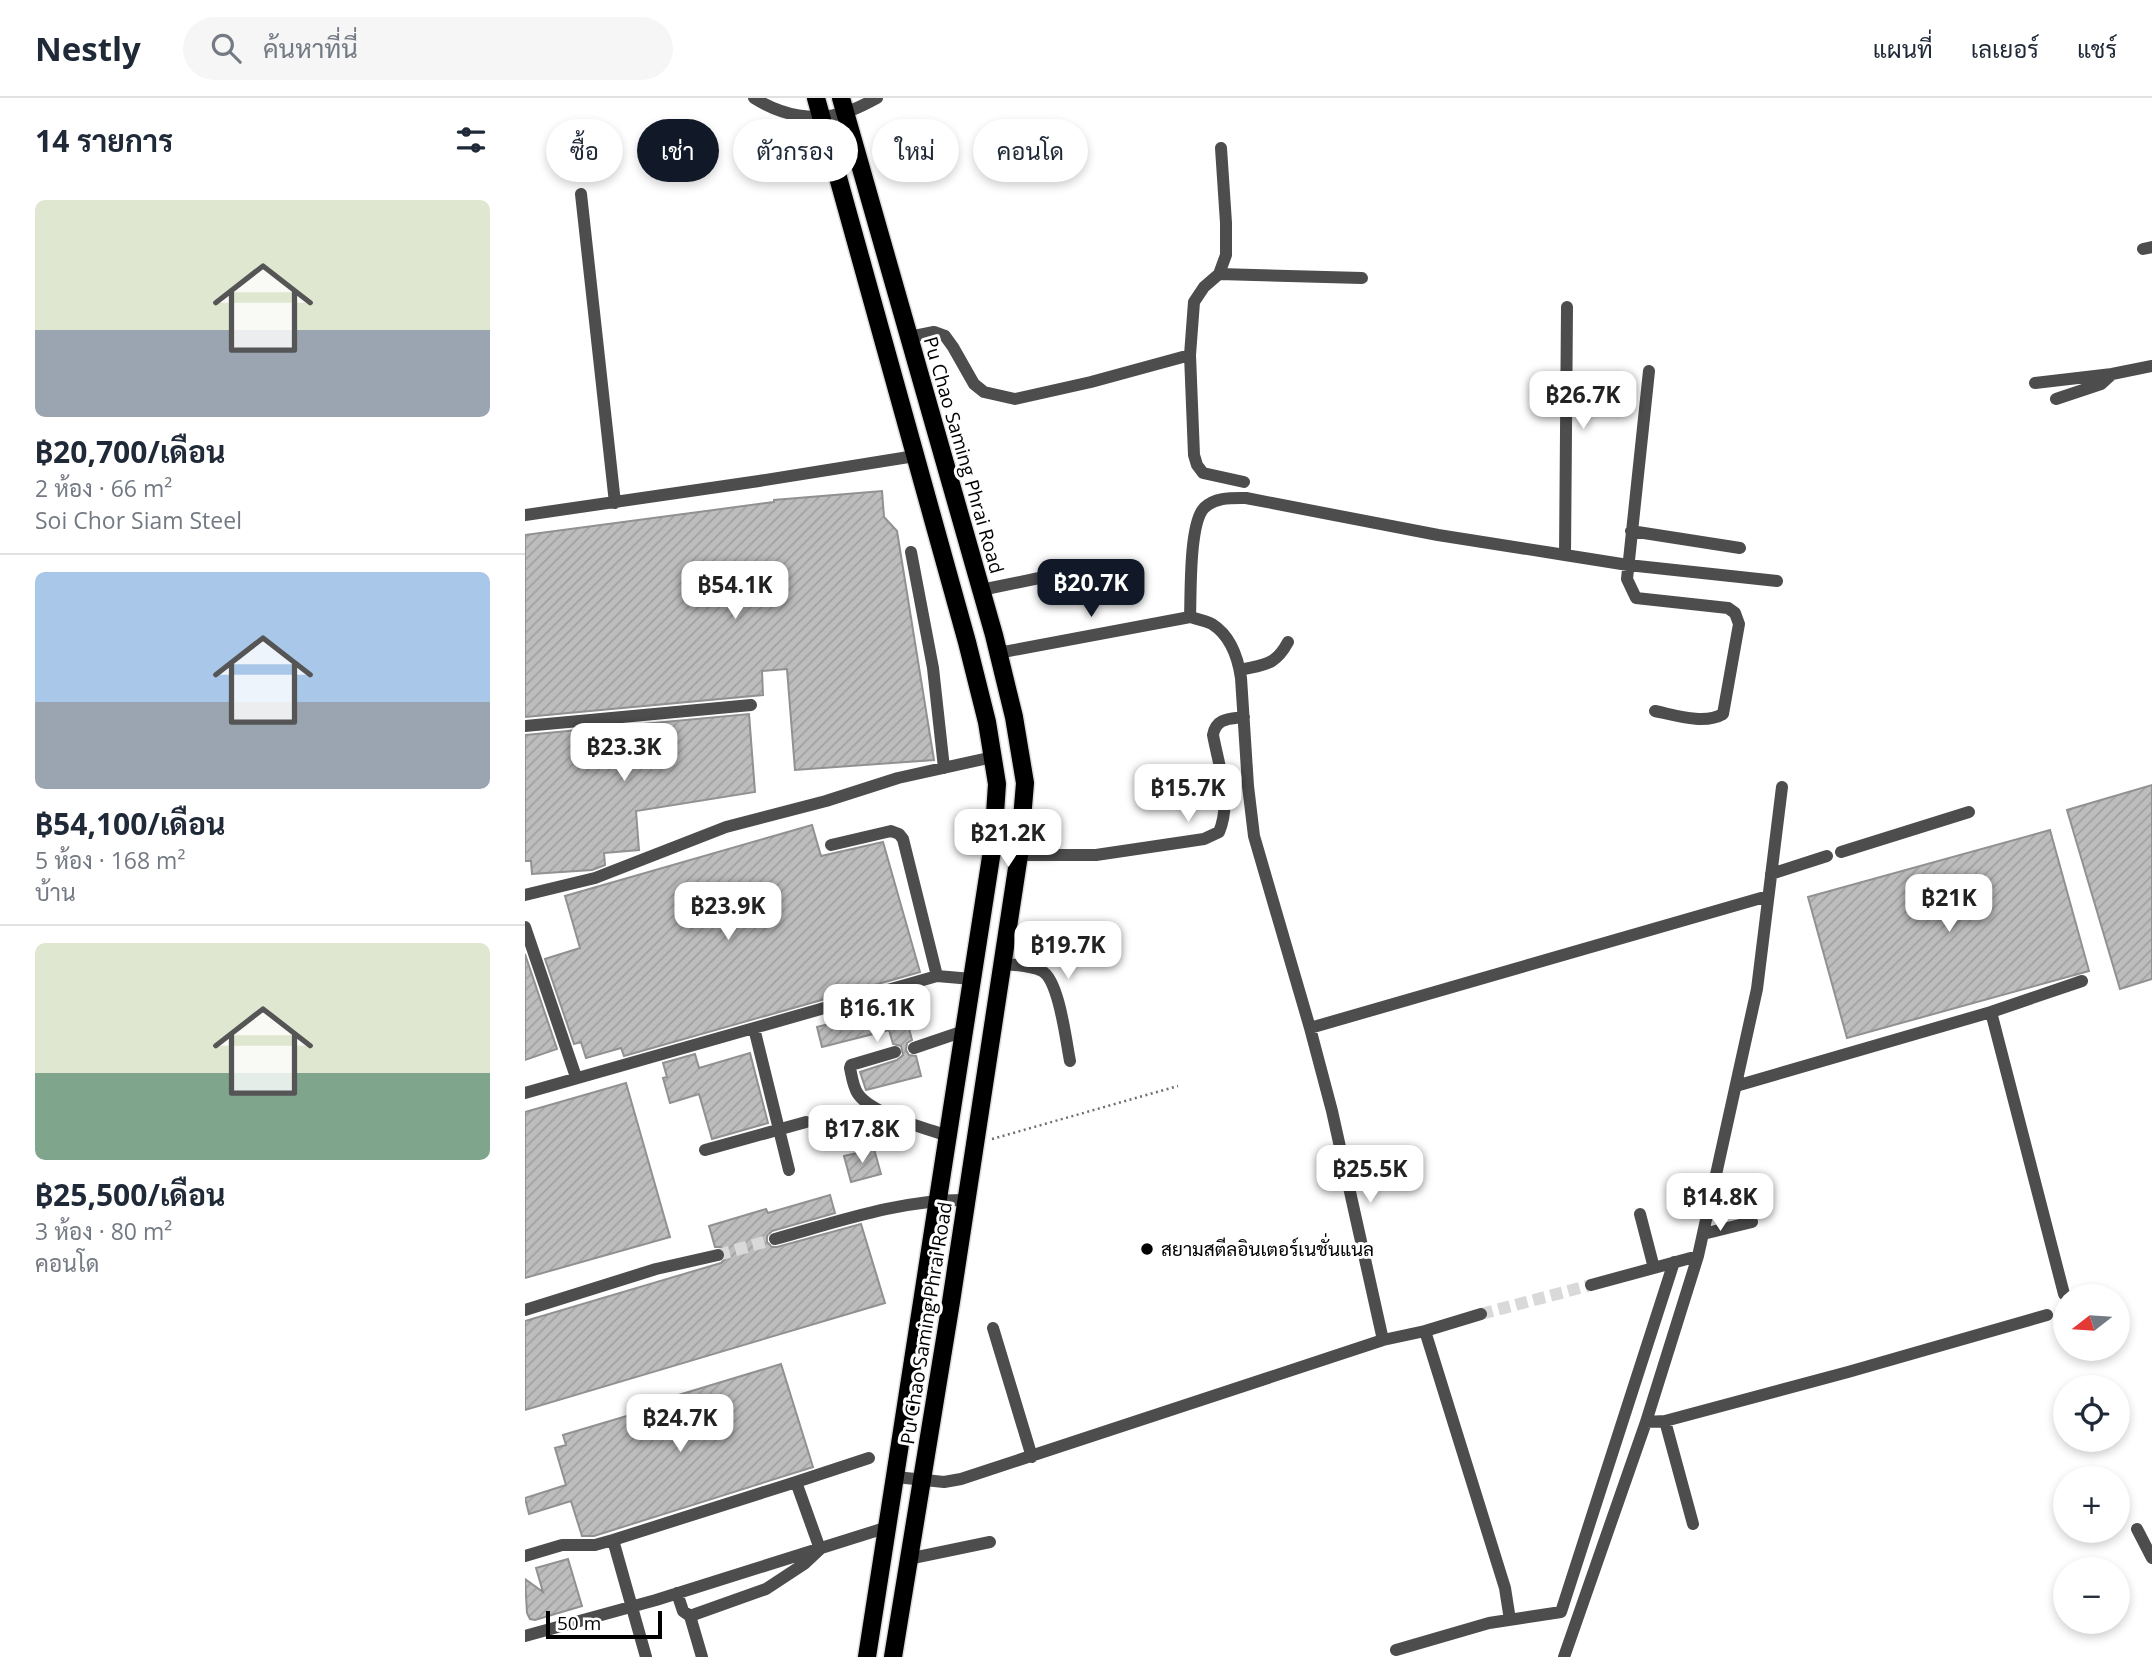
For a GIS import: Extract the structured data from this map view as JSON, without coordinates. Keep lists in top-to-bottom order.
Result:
{
  "streets": {
    "main road": ["Pu Chao Saming Phrai Road"]
  },
  "places": ["สยามสตีลอินเตอร์เนชั่นแนล"],
  "scale_bar": "50 m",
  "north": "left",
  "page": {
    "header": "Nestly",
    "search": "ค้นหาที่นี่",
    "nav": ["แผนที่", "เลเยอร์", "แชร์"],
    "heading": "14 รายการ",
    "chip": [
      "ซื้อ",
      "เช่า",
      "ตัวกรอง",
      "ใหม่",
      "คอนโด"
    ],
    "list": [
      {
        "name": "฿20,700/เดือน",
        "note": "2 ห้อง · 66 m² · Soi Chor Siam Steel"
      },
      {
        "name": "฿54,100/เดือน",
        "note": "5 ห้อง · 168 m² · บ้าน"
      },
      {
        "name": "฿25,500/เดือน",
        "note": "3 ห้อง · 80 m² · คอนโด"
      }
    ],
    "price": [
      "฿26.7K",
      "฿20.7K",
      "฿54.1K",
      "฿23.3K",
      "฿15.7K",
      "฿21.2K",
      "฿21K",
      "฿23.9K",
      "฿19.7K",
      "฿16.1K",
      "฿17.8K",
      "฿25.5K",
      "฿14.8K",
      "฿24.7K"
    ],
    "map_buttons": ["+", "−"],
    "scale": "50 m"
  }
}
